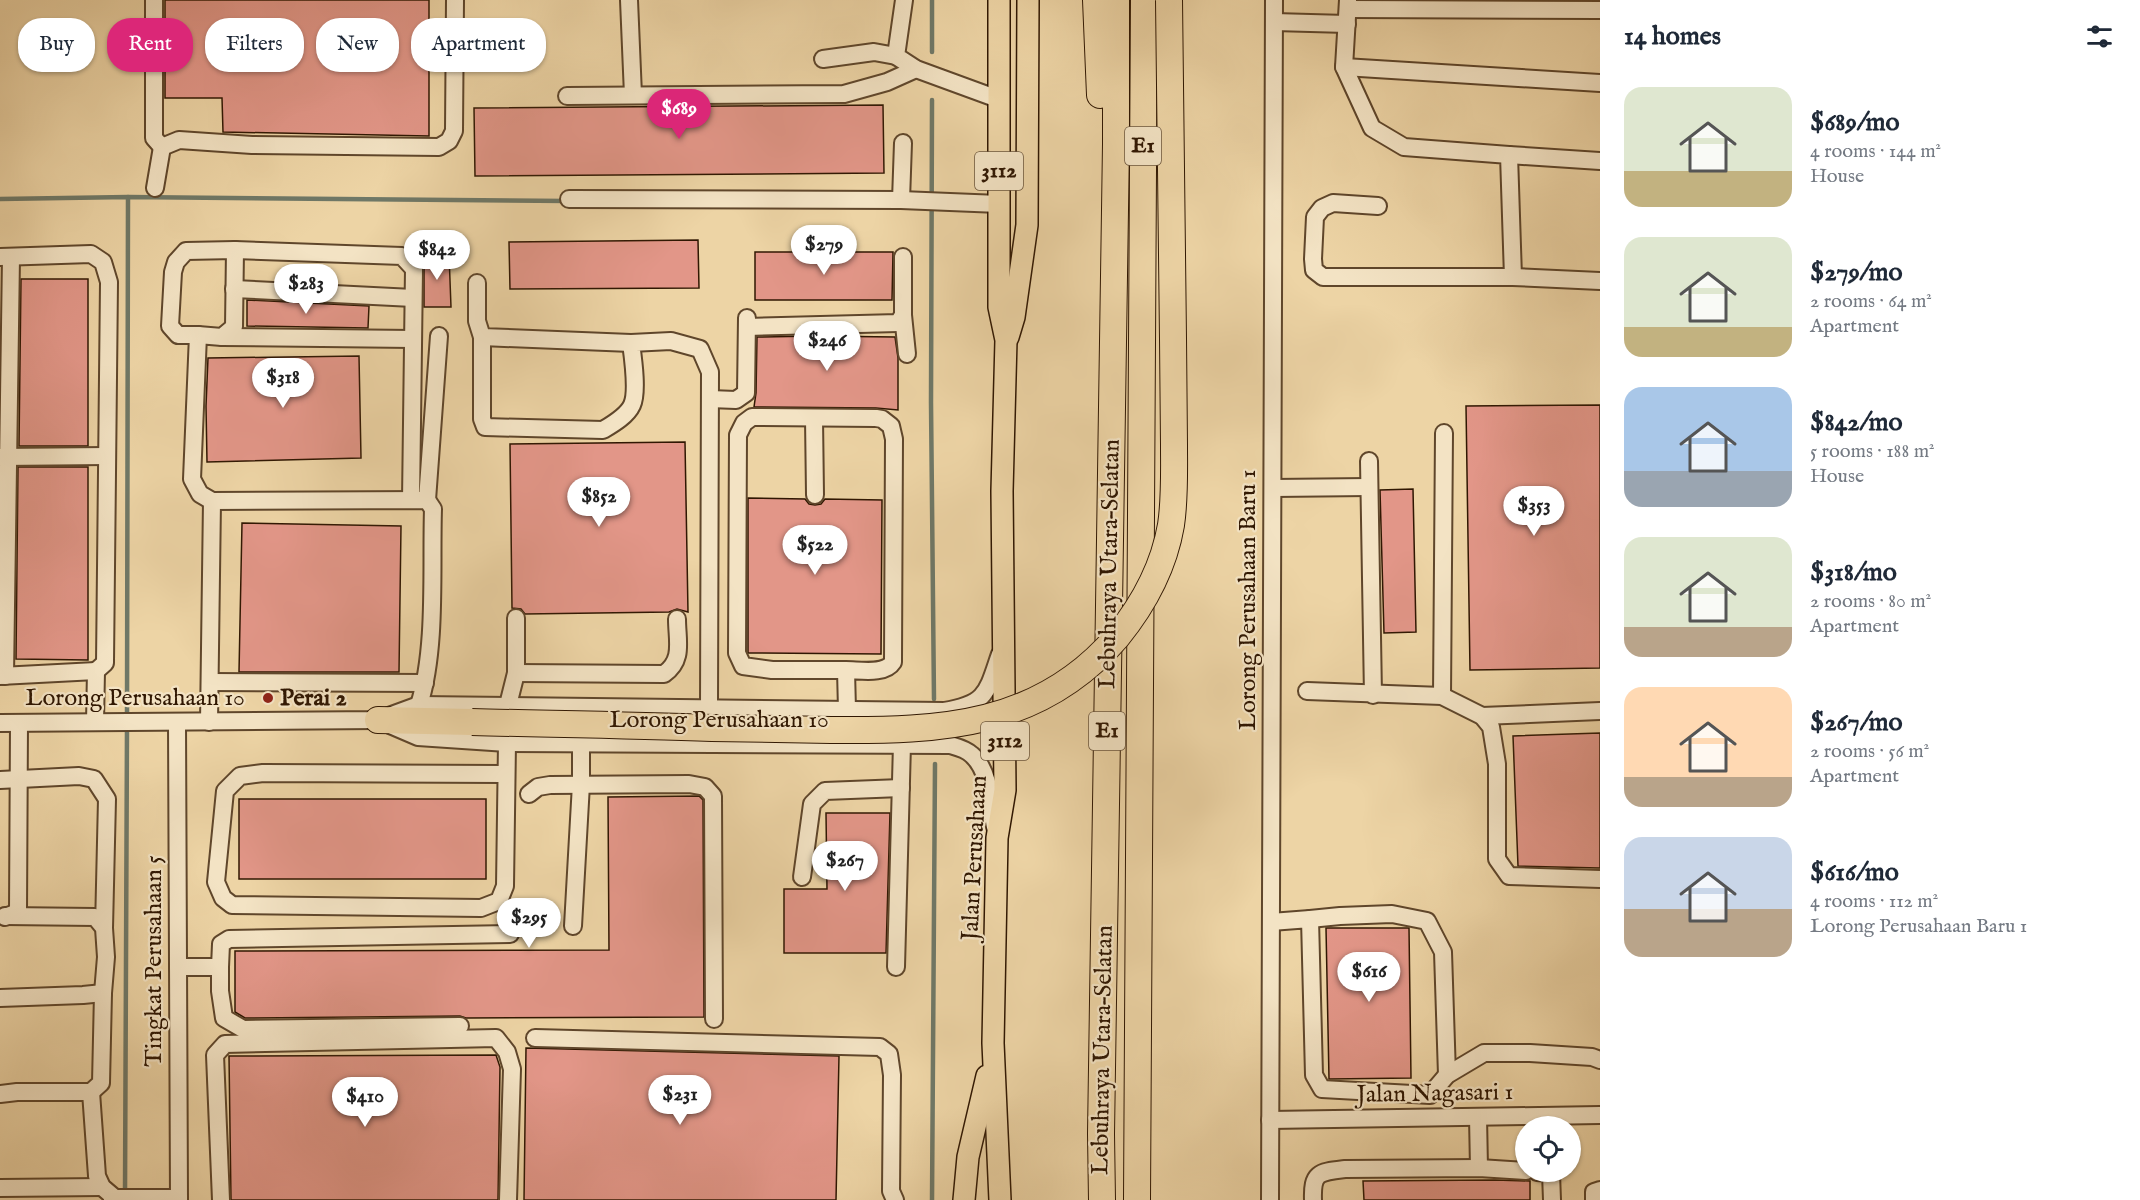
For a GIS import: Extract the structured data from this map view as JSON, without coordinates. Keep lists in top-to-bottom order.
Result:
{
  "streets": {
    "highway": ["E1", "Lebuhraya Utara–Selatan"],
    "main road": ["3112", "Jalan Perusahaan"],
    "street": [
      "Lorong Perusahaan Baru 1",
      "Lorong Perusahaan 10",
      "Tingkat Perusahaan 5",
      "Jalan Nagasari 1"
    ]
  },
  "crossings": [
    ["Lorong Perusahaan Baru 1", "Jalan Nagasari 1"],
    ["Lorong Perusahaan 10", "Jalan Perusahaan"],
    ["Lorong Perusahaan 10", "Tingkat Perusahaan 5"]
  ],
  "places": ["Perai 2"],
  "page": {
    "heading": "14 homes",
    "chip": [
      "Buy",
      "Rent",
      "Filters",
      "New",
      "Apartment"
    ],
    "list": [
      {
        "name": "$689/mo",
        "note": "4 rooms · 144 m² · House"
      },
      {
        "name": "$279/mo",
        "note": "2 rooms · 64 m² · Apartment"
      },
      {
        "name": "$842/mo",
        "note": "5 rooms · 188 m² · House"
      },
      {
        "name": "$318/mo",
        "note": "2 rooms · 80 m² · Apartment"
      },
      {
        "name": "$267/mo",
        "note": "2 rooms · 56 m² · Apartment"
      },
      {
        "name": "$616/mo",
        "note": "4 rooms · 112 m² · Lorong Perusahaan Baru 1"
      }
    ],
    "price": [
      "$689",
      "$279",
      "$842",
      "$283",
      "$246",
      "$318",
      "$852",
      "$353",
      "$522",
      "$267",
      "$295",
      "$616",
      "$231",
      "$410"
    ]
  }
}
